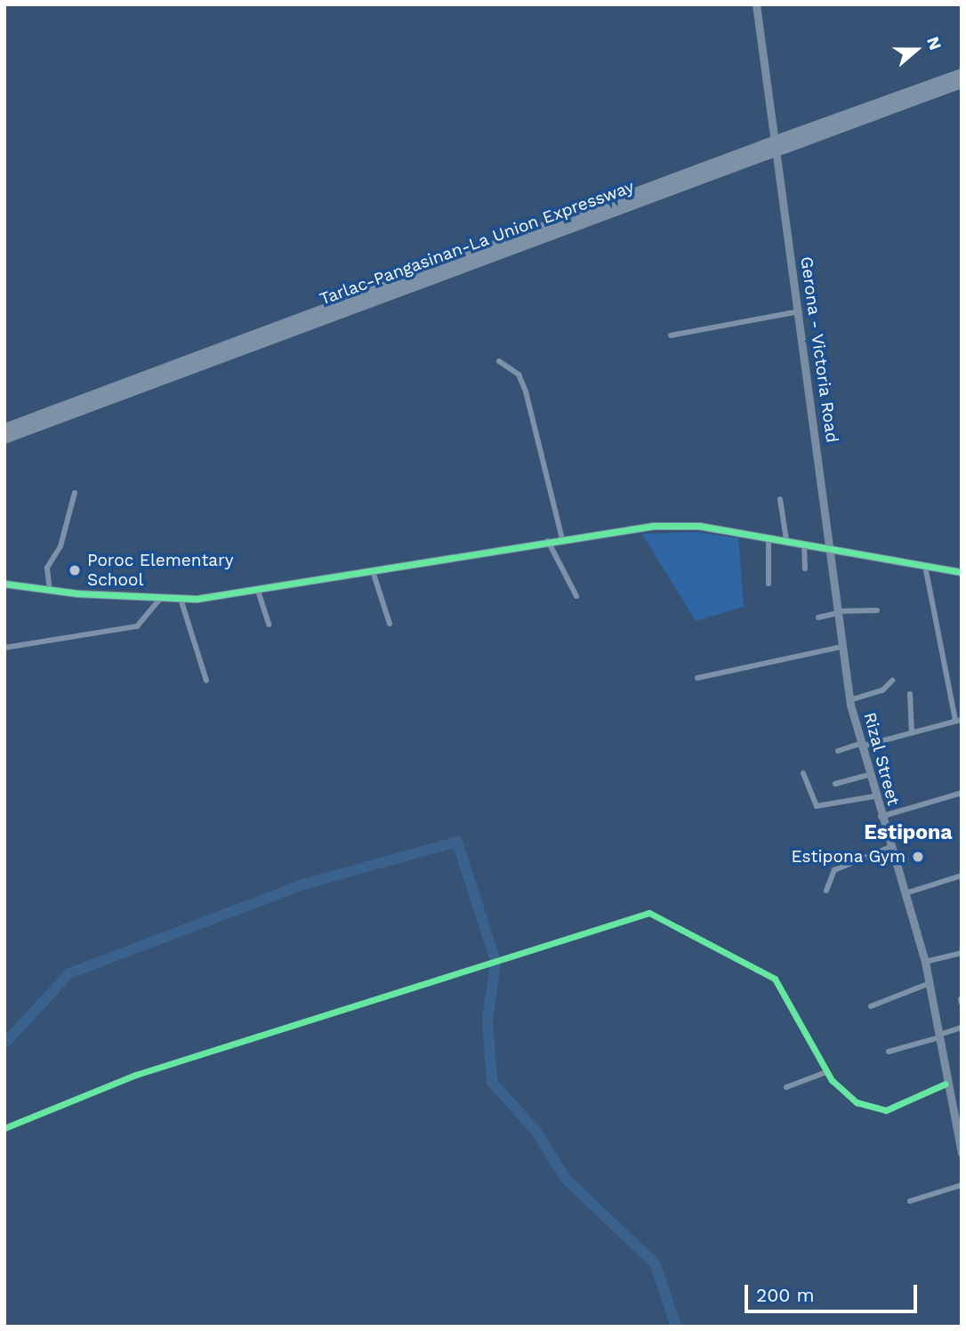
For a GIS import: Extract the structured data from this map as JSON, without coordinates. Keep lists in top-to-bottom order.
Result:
{
  "streets": {
    "highway": ["Tarlac-Pangasinan-La Union Expressway"],
    "main road": ["Gerona - Victoria Road", "Rizal Street"]
  },
  "crossings": [
    ["Tarlac-Pangasinan-La Union Expressway", "Gerona - Victoria Road"],
    ["Gerona - Victoria Road", "Rizal Street"]
  ],
  "districts": ["Estipona"],
  "places": ["Poroc Elementary School", "Estipona Gym"],
  "scale_bar": "200 m",
  "north": "right"
}
